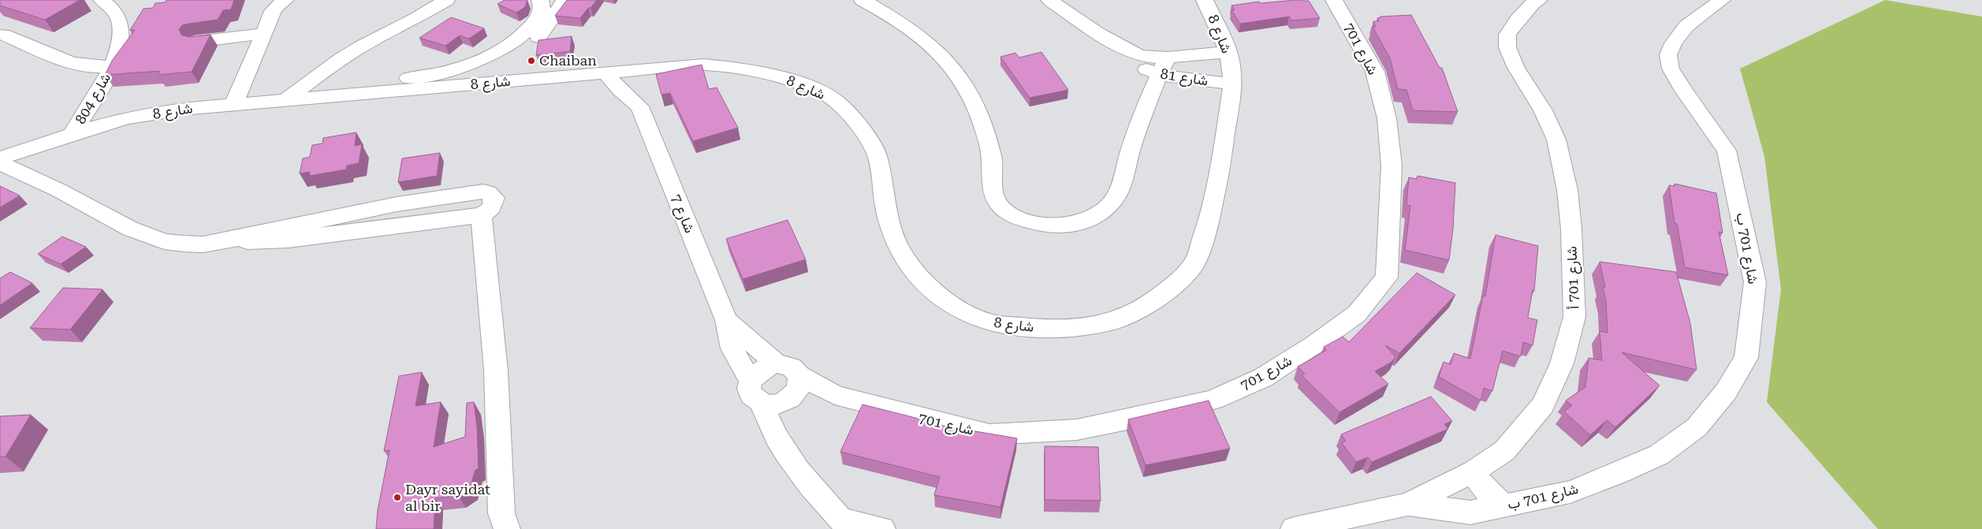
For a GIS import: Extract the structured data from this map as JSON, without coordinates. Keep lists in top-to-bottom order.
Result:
{
  "streets": {
    "street": [
      "شارع 8",
      "شارع 701",
      "شارع 81",
      "شارع 804",
      "شارع 7",
      "شارع 701 ب",
      "شارع 701 أ"
    ]
  },
  "crossings": [
    ["شارع 8", "شارع 81"],
    ["شارع 8", "شارع 804"],
    ["شارع 701", "شارع 7"],
    ["شارع 701 ب", "شارع 701 أ"]
  ],
  "places": ["Chaiban", "Dayr sayidat al bir"]
}
